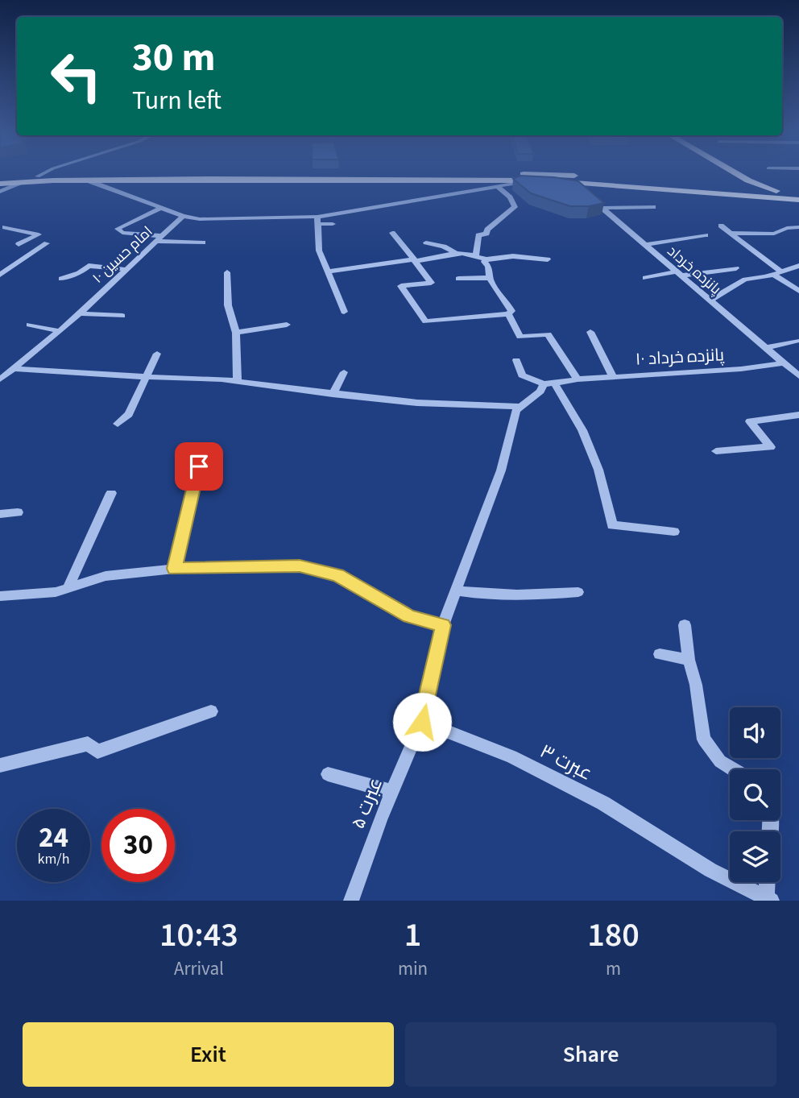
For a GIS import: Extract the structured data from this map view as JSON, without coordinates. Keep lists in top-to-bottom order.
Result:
{
  "streets": {
    "street": [
      "امام حسین ۱۰",
      "پانزده خرداد",
      "پانزده خرداد ۱۰",
      "عبرت ۳",
      "عبرت ۵"
    ]
  },
  "crossings": [
    ["پانزده خرداد", "پانزده خرداد ۱۰"],
    ["عبرت ۳", "عبرت ۵"]
  ],
  "page": {
    "turn": ["30 m", "Turn left"],
    "speed": "24 km/h",
    "limit": "30",
    "eta": [
      "10:43",
      "Arrival",
      "1",
      "min",
      "180",
      "m"
    ],
    "buttons": ["Exit", "Share"]
  }
}
